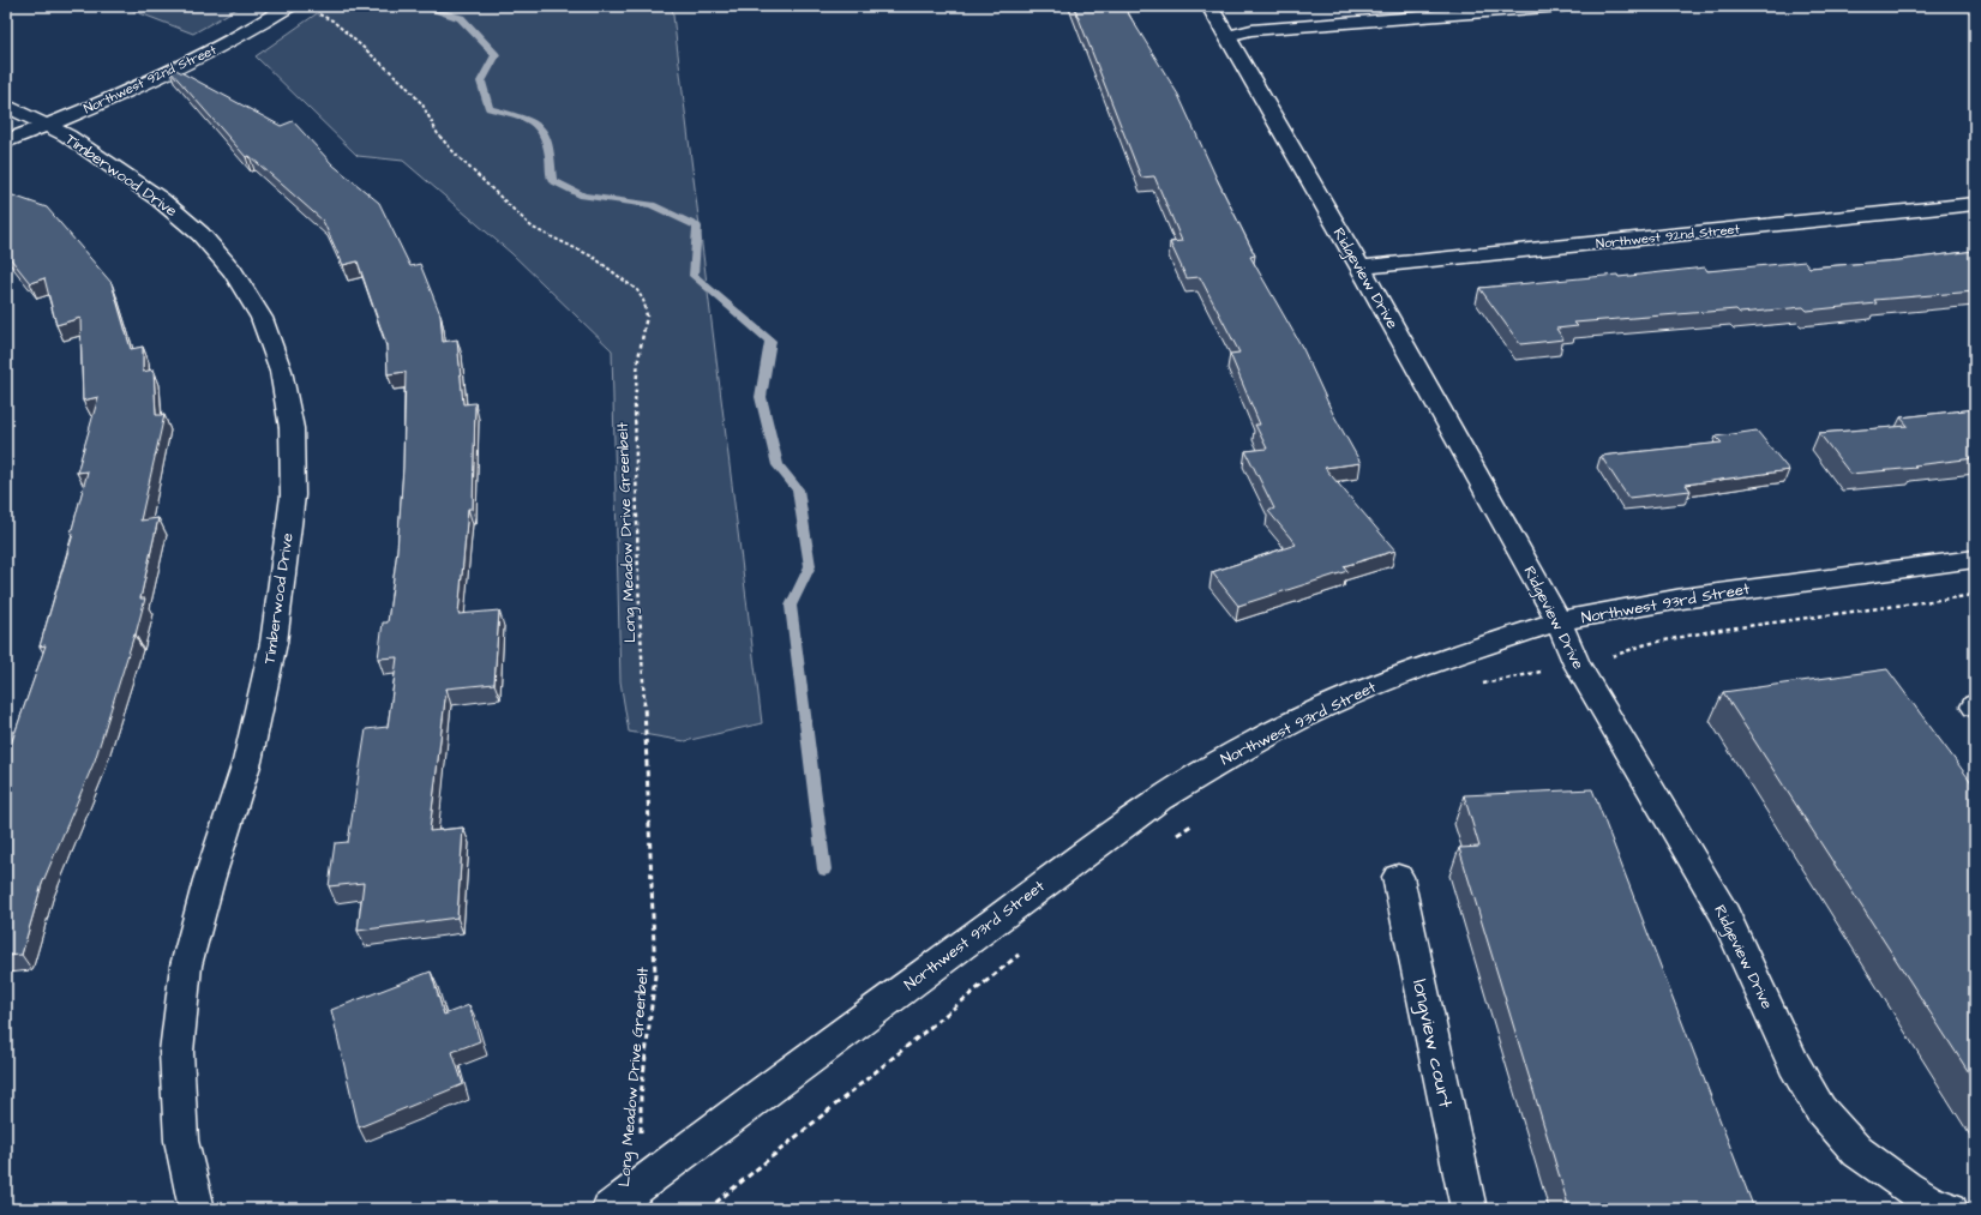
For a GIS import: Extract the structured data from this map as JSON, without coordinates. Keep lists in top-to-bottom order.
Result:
{
  "streets": {
    "street": [
      "Northwest 92nd Street",
      "Timberwood Drive",
      "Ridgeview Drive",
      "Northwest 93rd Street",
      "longview court"
    ],
    "path": ["Long Meadow Drive Greenbelt"]
  },
  "crossings": [
    ["Northwest 92nd Street", "Timberwood Drive"],
    ["Northwest 92nd Street", "Ridgeview Drive"],
    ["Ridgeview Drive", "Northwest 93rd Street"],
    ["Long Meadow Drive Greenbelt", "Northwest 93rd Street"]
  ]
}
